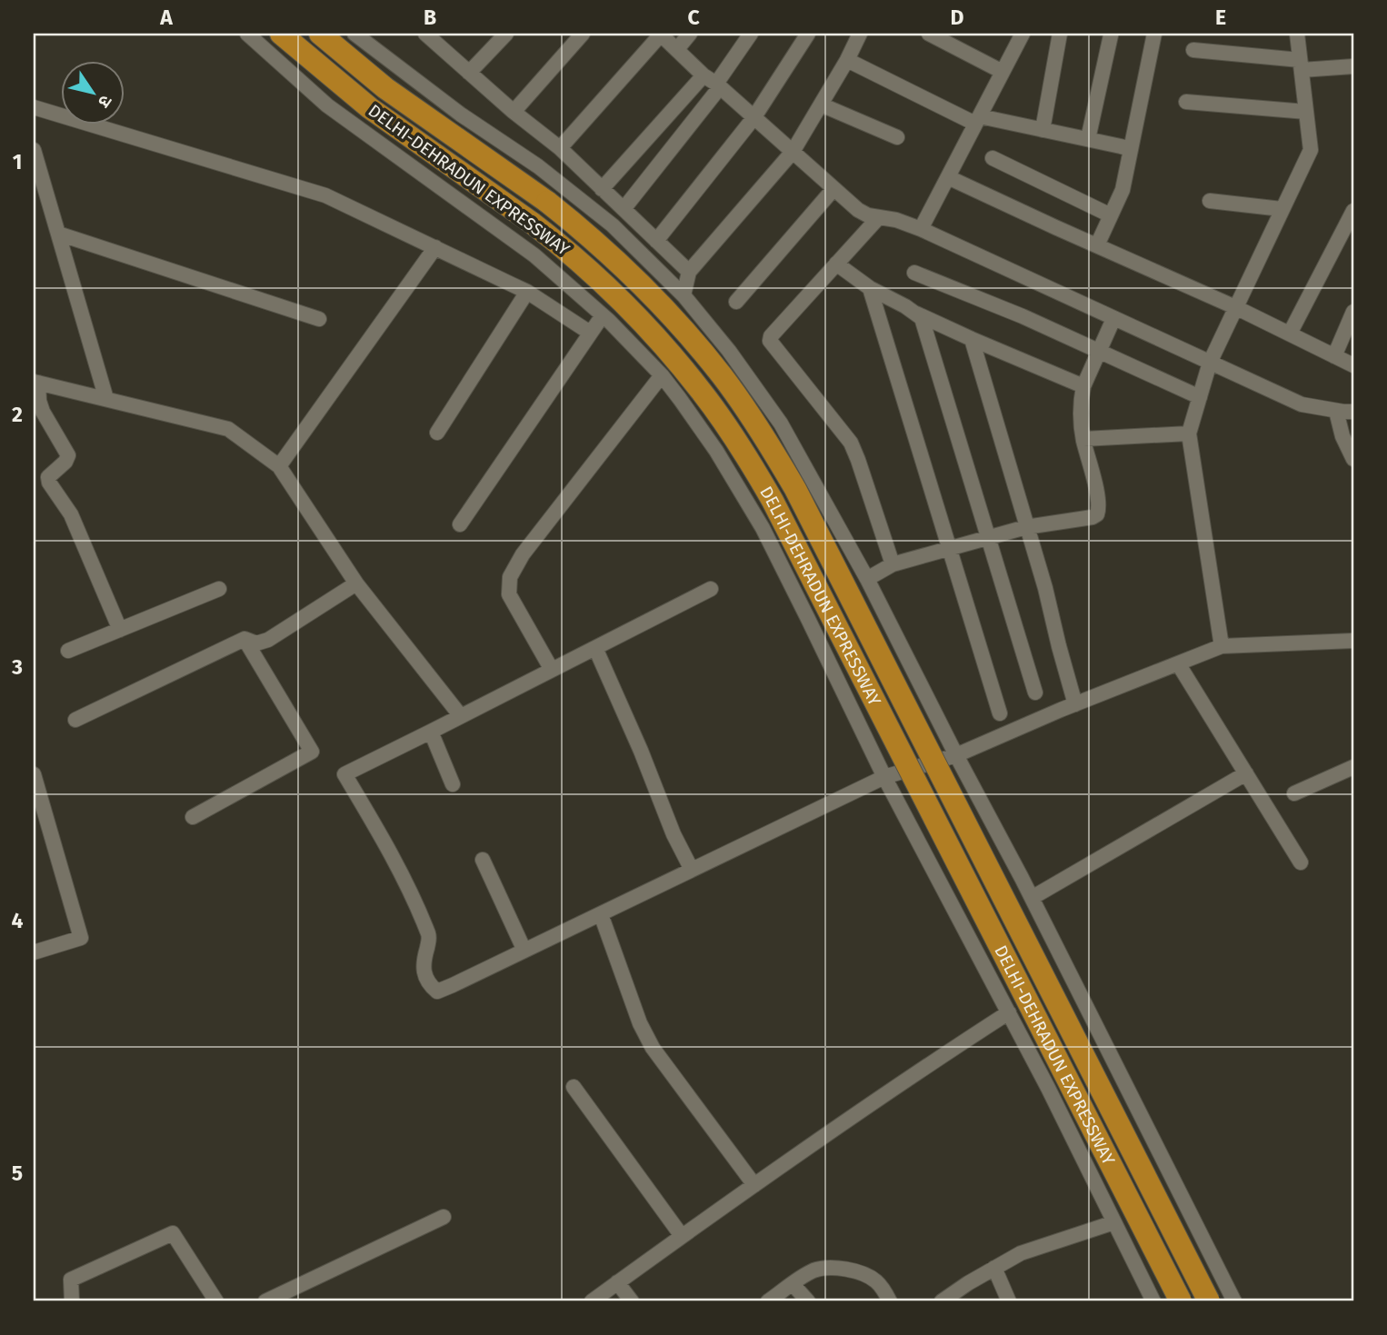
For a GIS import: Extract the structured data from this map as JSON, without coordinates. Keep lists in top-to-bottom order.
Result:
{
  "streets": {
    "highway": ["DELHI-DEHRADUN EXPRESSWAY"]
  },
  "north": "bottom right",
  "grid": {
    "columns": [
      "A",
      "B",
      "C",
      "D",
      "E"
    ],
    "rows": [
      "1",
      "2",
      "3",
      "4",
      "5"
    ]
  }
}
